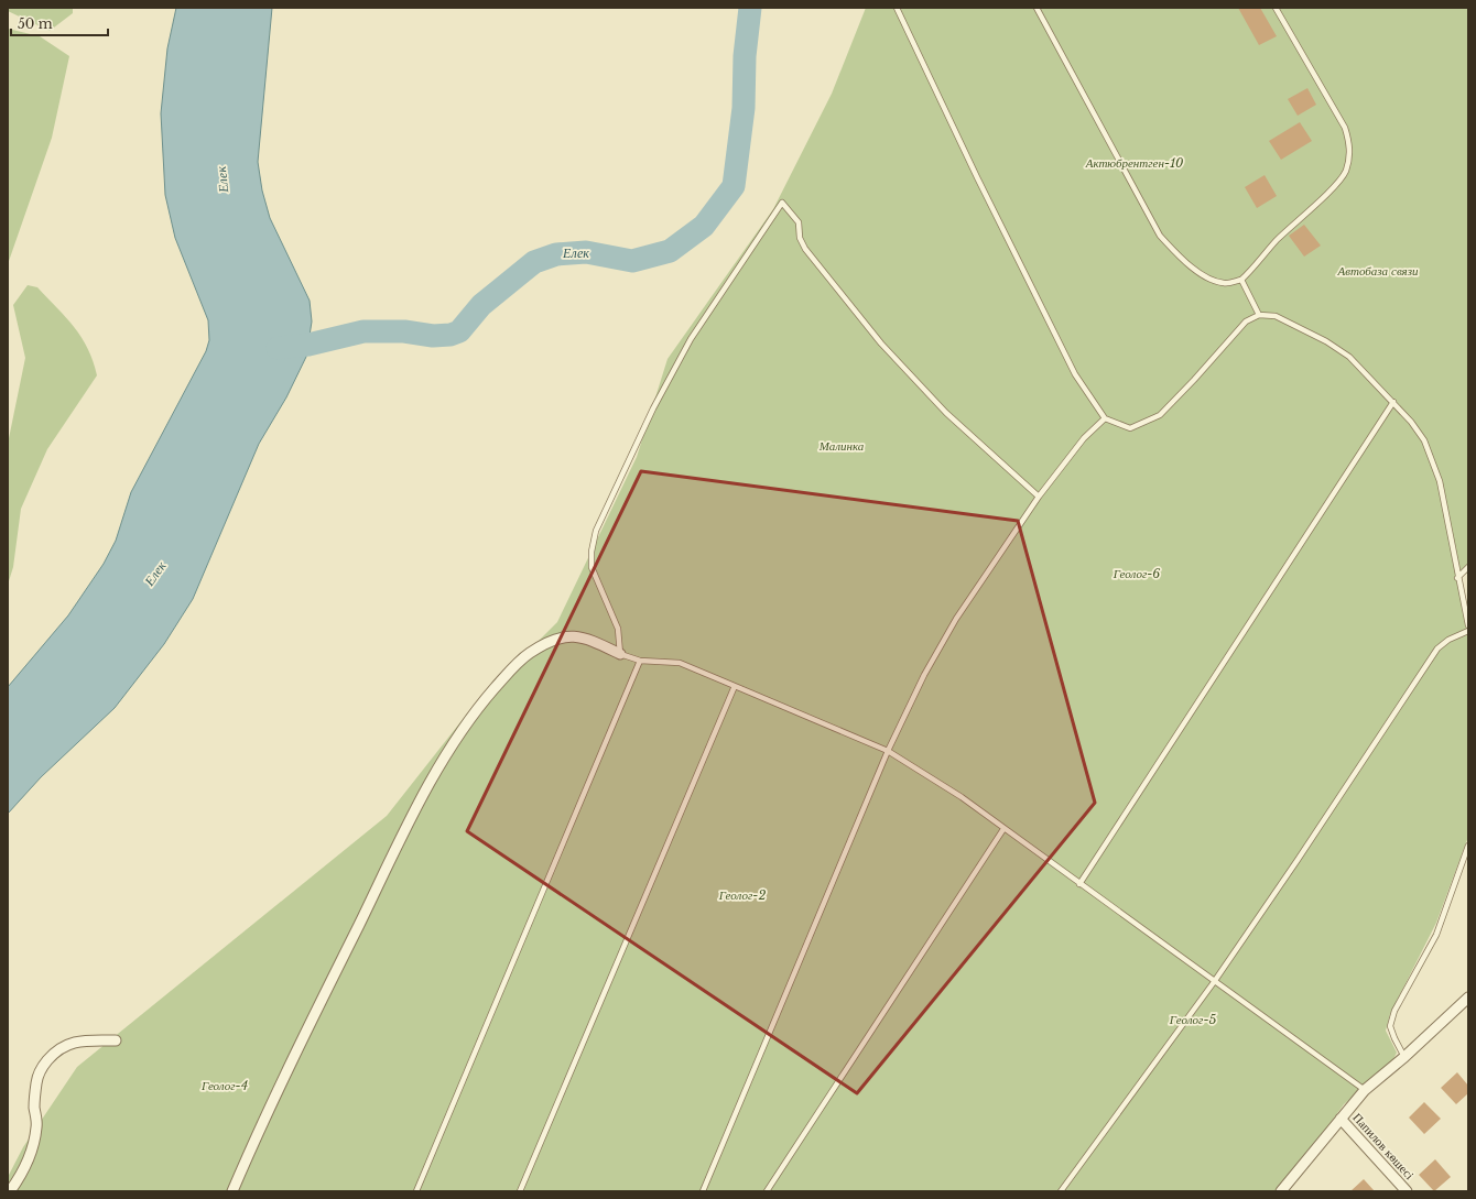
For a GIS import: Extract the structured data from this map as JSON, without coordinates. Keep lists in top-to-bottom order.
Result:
{
  "streets": {
    "street": ["Папилов көшесі"]
  },
  "water": ["Елек"],
  "parks": [
    "Актюбрентген-10",
    "Автобаза связи",
    "Малинка",
    "Геолог-6",
    "Геолог-2",
    "Геолог-5",
    "Геолог-4"
  ],
  "scale_bar": "50 m"
}
